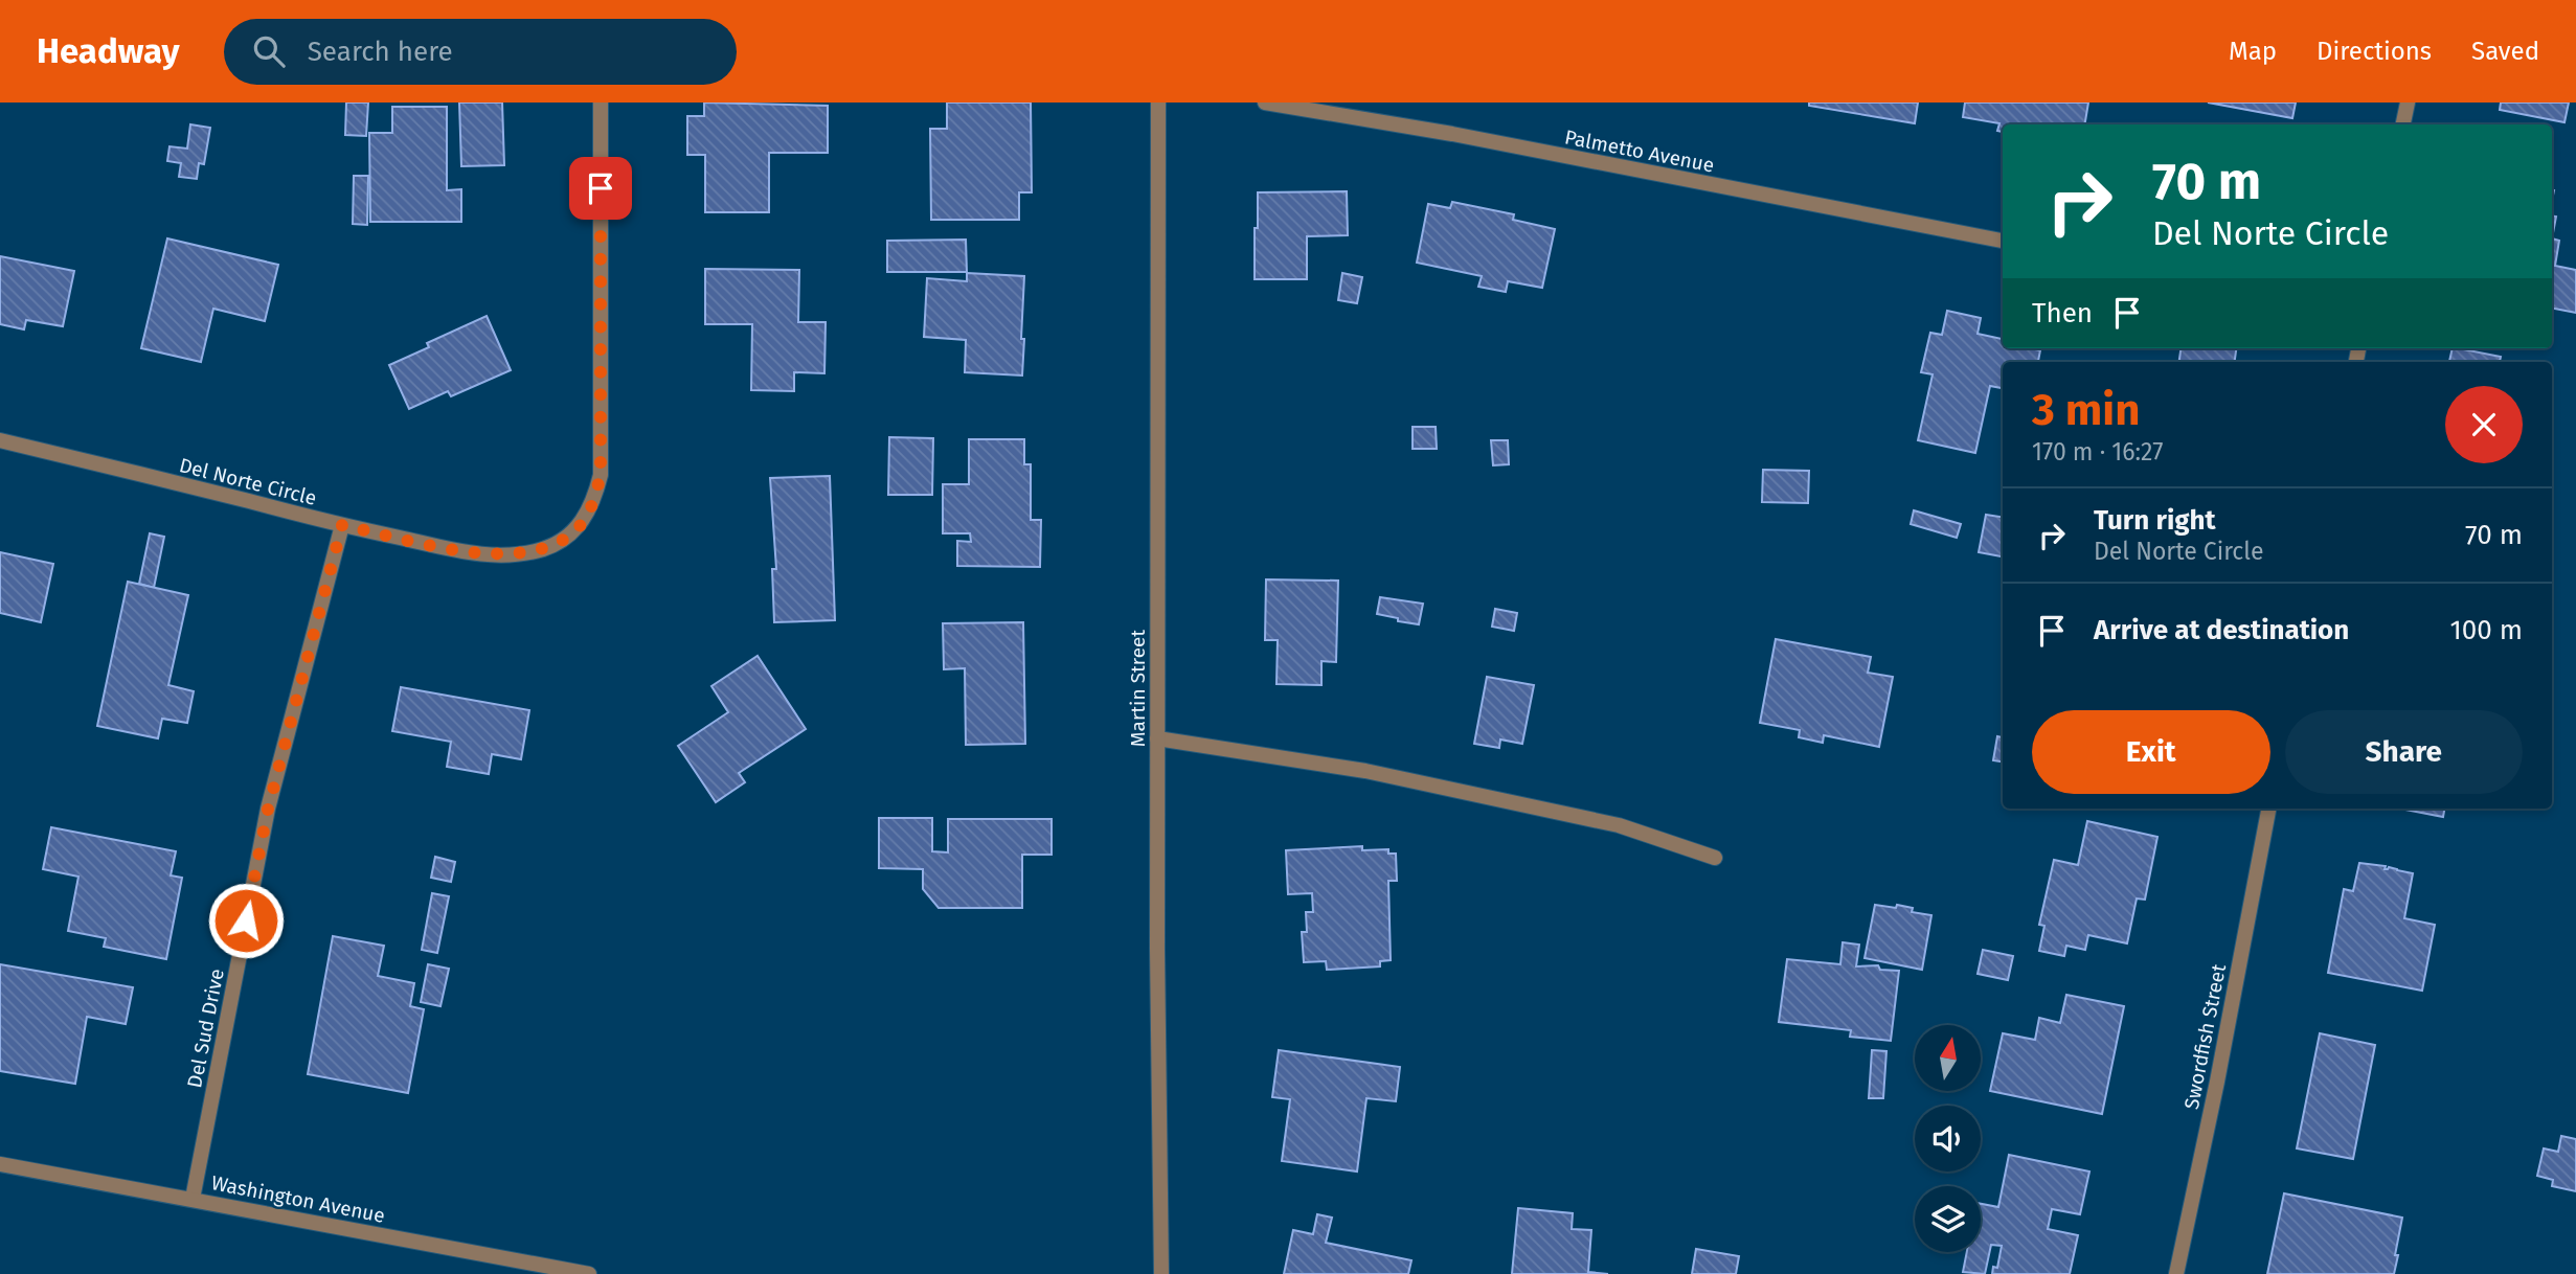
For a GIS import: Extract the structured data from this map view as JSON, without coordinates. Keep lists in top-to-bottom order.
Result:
{
  "streets": {
    "street": [
      "Palmetto Avenue",
      "Del Norte Circle",
      "Martin Street",
      "Del Sud Drive",
      "Swordfish Street",
      "Washington Avenue"
    ]
  },
  "crossings": [
    ["Del Norte Circle", "Del Sud Drive"],
    ["Del Sud Drive", "Washington Avenue"]
  ],
  "north": "top",
  "page": {
    "header": "Headway",
    "search": "Search here",
    "nav": ["Map", "Directions", "Saved"],
    "turn": ["70 m", "Del Norte Circle"],
    "then": "Then",
    "heading": ["3 min", "170 m · 16:27"],
    "list": [
      {
        "name": "Turn right",
        "note": "Del Norte Circle",
        "value": "70 m"
      },
      {
        "name": "Arrive at destination",
        "value": "100 m"
      }
    ],
    "buttons": ["Exit", "Share"]
  }
}
